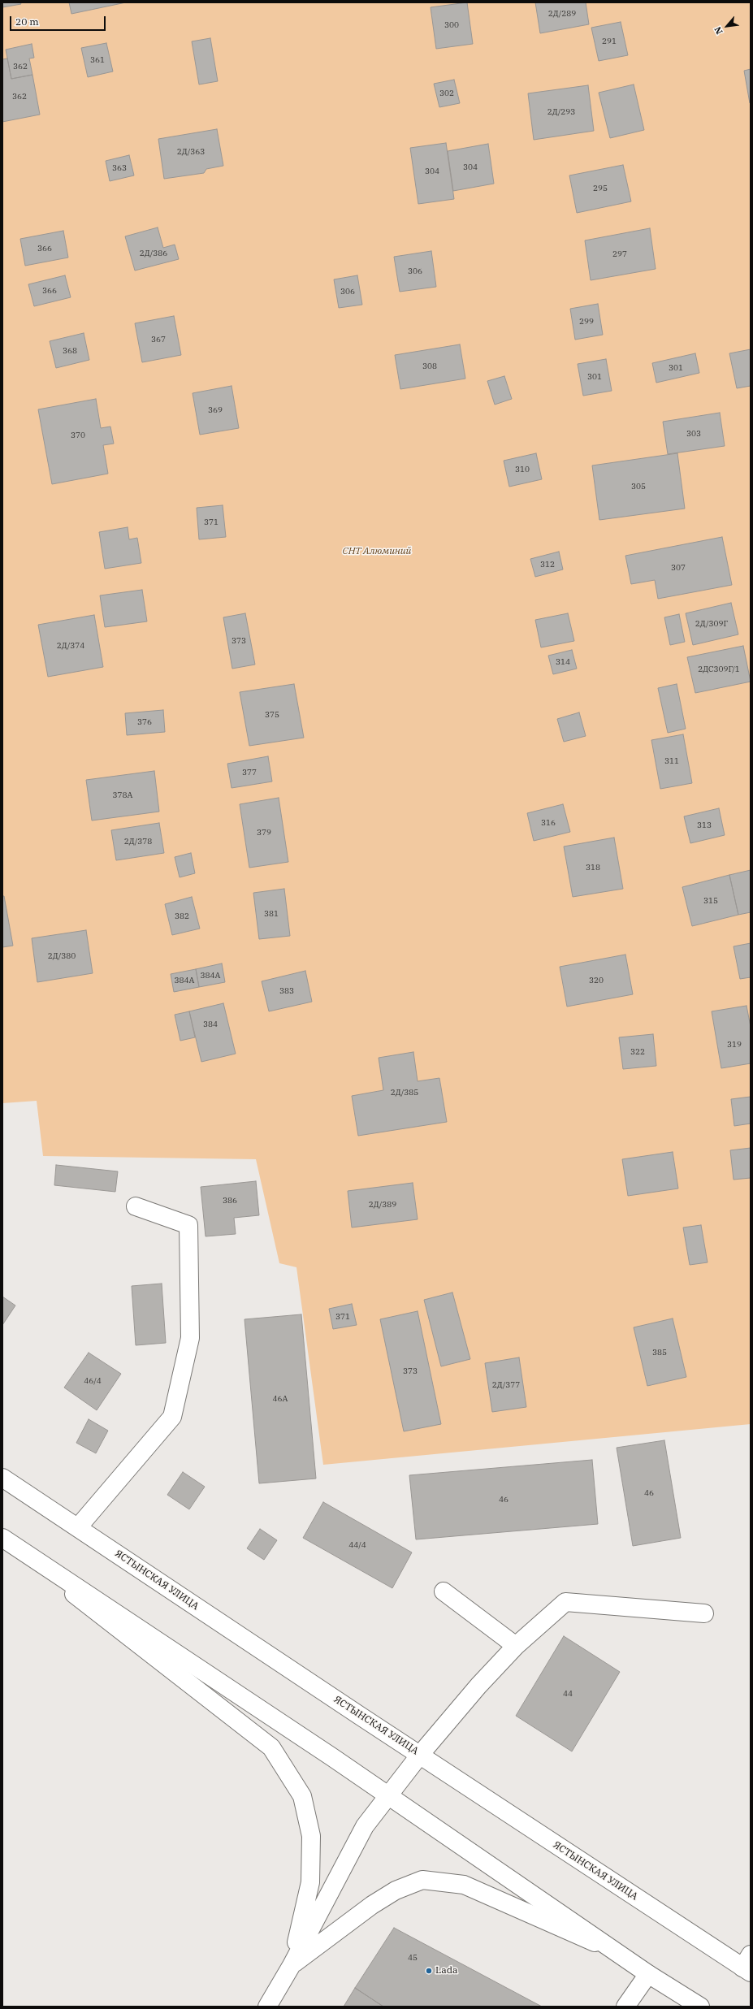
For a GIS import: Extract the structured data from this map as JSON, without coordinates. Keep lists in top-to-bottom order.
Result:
{
  "streets": {
    "main road": ["ЯСТЫНСКАЯ УЛИЦА"]
  },
  "parks": ["СНТ Алюминий"],
  "places": ["Lada"],
  "house_numbers": [
    "2Д/289",
    "300",
    "291",
    "361",
    "362",
    "302",
    "362",
    "2Д/293",
    "2Д/363",
    "304",
    "363",
    "304",
    "295",
    "366",
    "2Д/386",
    "297",
    "306",
    "366",
    "306",
    "299",
    "367",
    "368",
    "308",
    "301",
    "301",
    "369",
    "303",
    "370",
    "310",
    "305",
    "371",
    "312",
    "307",
    "2Д/309Г",
    "373",
    "2Д/374",
    "314",
    "2ДС309Г/1",
    "375",
    "376",
    "311",
    "377",
    "378А",
    "316",
    "313",
    "379",
    "2Д/378",
    "318",
    "315",
    "381",
    "382",
    "2Д/380",
    "384А",
    "384А",
    "320",
    "383",
    "384",
    "319",
    "322",
    "2Д/385",
    "386",
    "2Д/389",
    "371",
    "385",
    "373",
    "46/4",
    "2Д/377",
    "46А",
    "46",
    "46",
    "44/4",
    "44",
    "45"
  ],
  "scale_bar": "20 m",
  "north": "bottom left"
}
